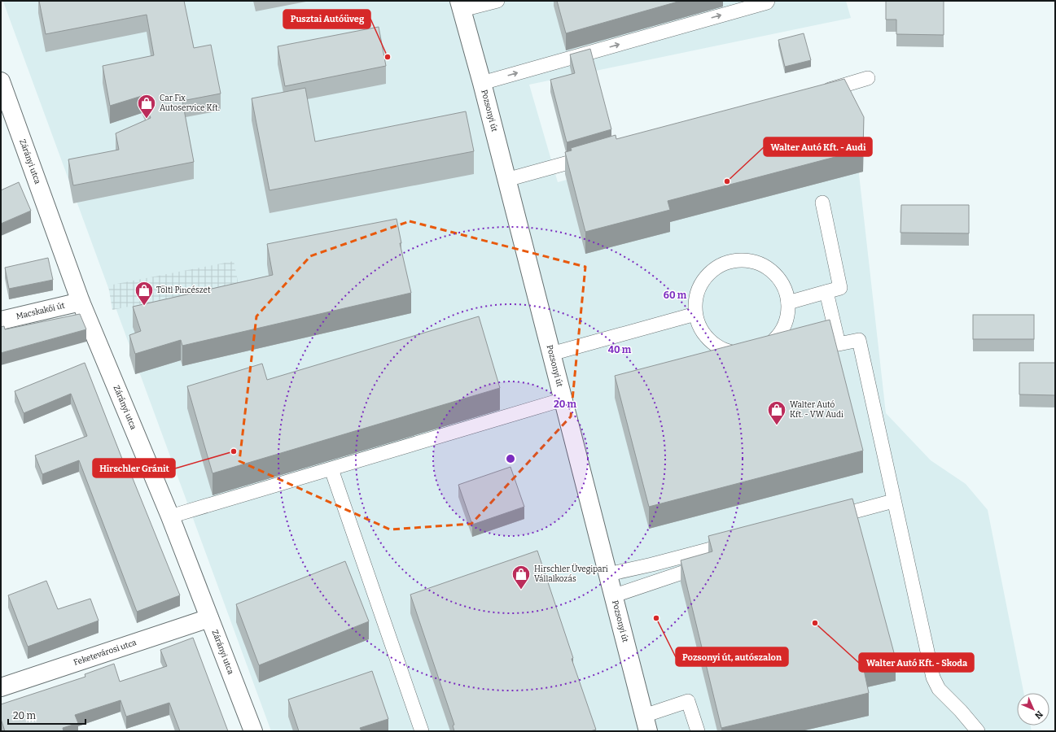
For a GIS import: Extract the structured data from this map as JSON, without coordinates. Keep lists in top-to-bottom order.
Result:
{
  "streets": {
    "street": [
      "Pozsonyi út",
      "Zárányi utca",
      "Macskakői út",
      "Feketevárosi utca"
    ]
  },
  "crossings": [
    ["Zárányi utca", "Macskakői út"],
    ["Zárányi utca", "Feketevárosi utca"]
  ],
  "places": {
    "other": [
      "Pusztai Autóüveg",
      "Walter Autó Kft. - Audi",
      "Hirschler Gránit",
      "Pozsonyi út, autószalon",
      "Walter Autó Kft. - Skoda"
    ],
    "shop": [
      "Car Fix Autoservice Kft.",
      "Töltl Pincészet",
      "Walter Autó Kft. - VW Audi",
      "Hirschler Üvegipari Vállalkozás"
    ]
  },
  "scale_bar": "20 m",
  "north": "bottom right",
  "rings": ["60 m", "40 m", "20 m"]
}
